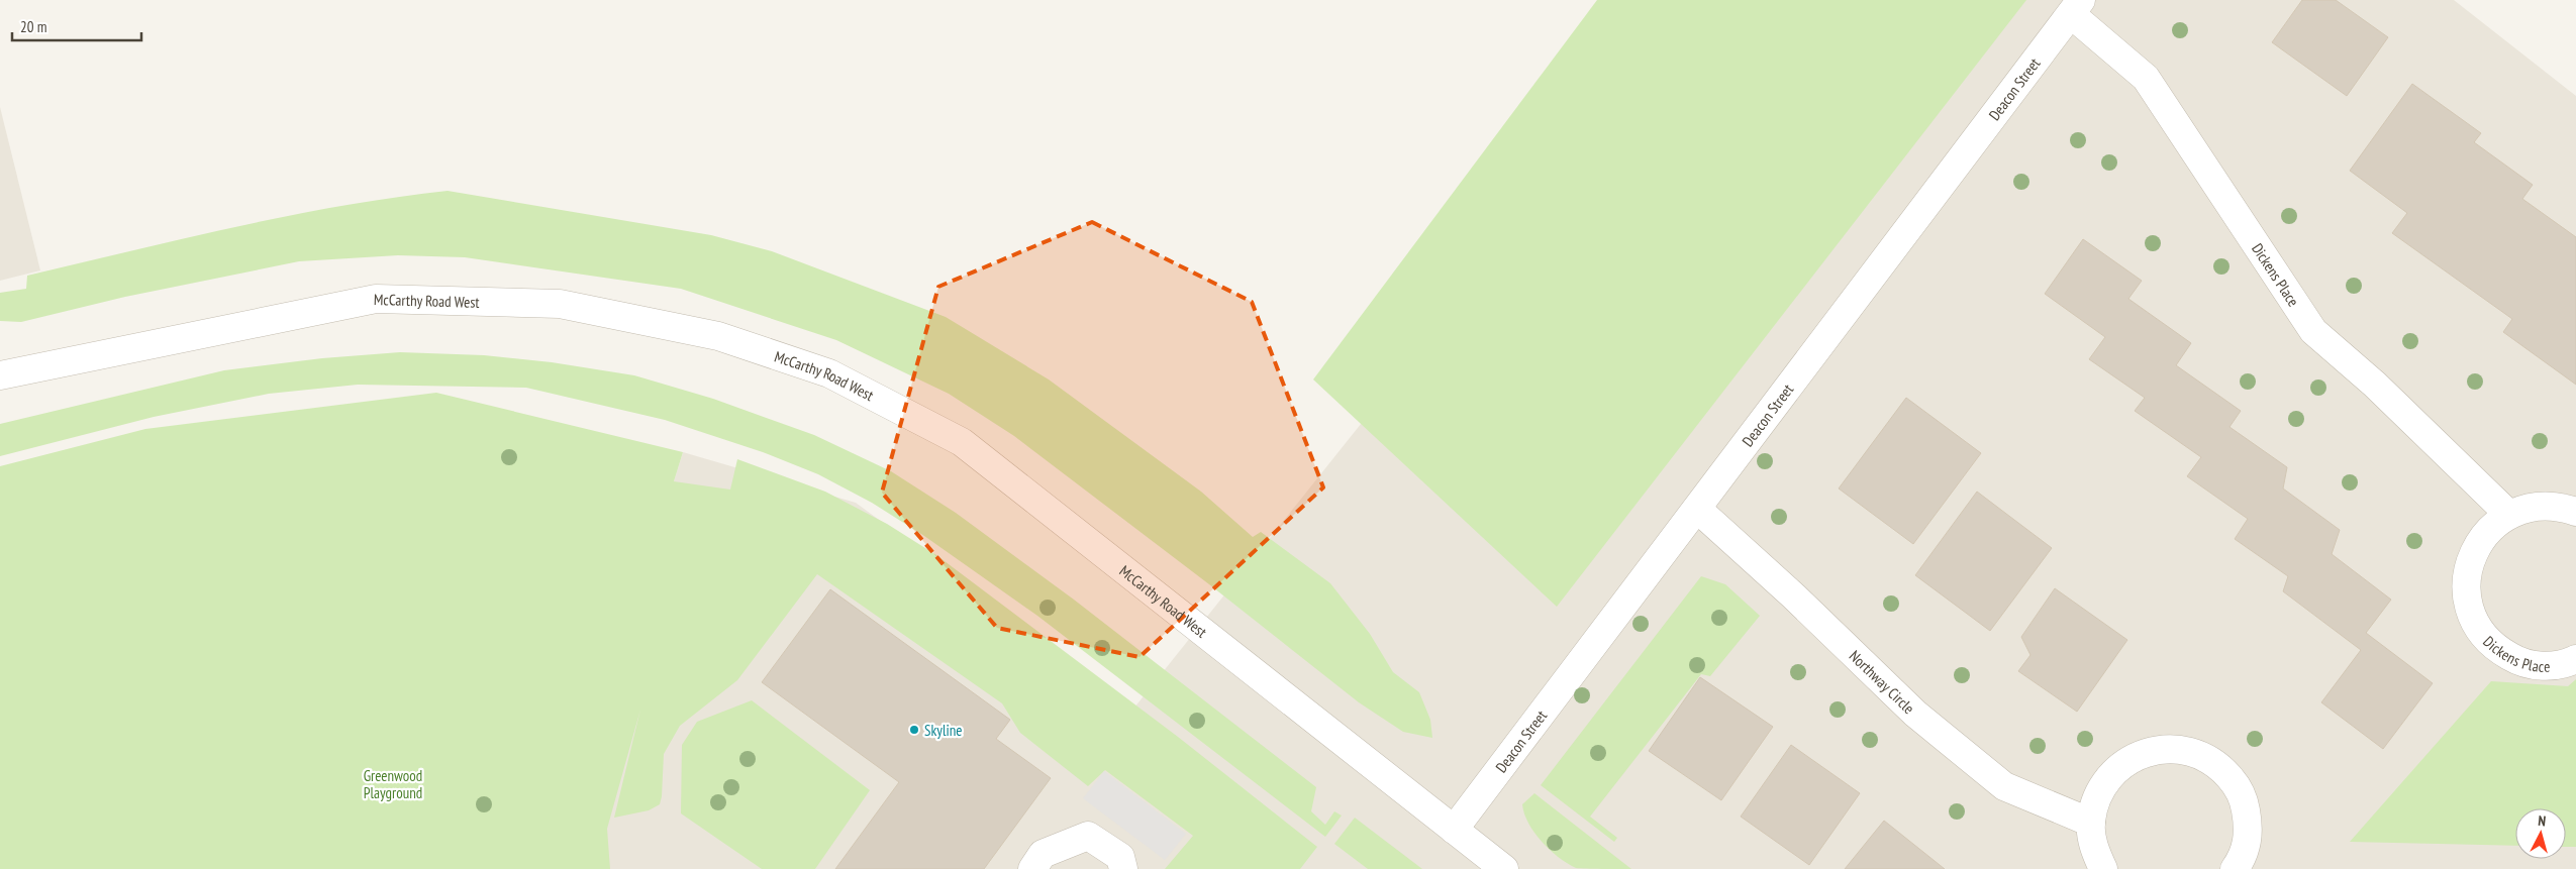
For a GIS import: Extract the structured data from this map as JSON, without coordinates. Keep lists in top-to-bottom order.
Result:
{
  "streets": {
    "street": [
      "Deacon Street",
      "Dickens Place",
      "McCarthy Road West",
      "Northway Circle"
    ]
  },
  "crossings": [
    ["Deacon Street", "Dickens Place"],
    ["Deacon Street", "McCarthy Road West"],
    ["Deacon Street", "Northway Circle"]
  ],
  "parks": ["Greenwood Playground"],
  "places": ["Skyline"],
  "scale_bar": "20 m",
  "north": "top"
}
